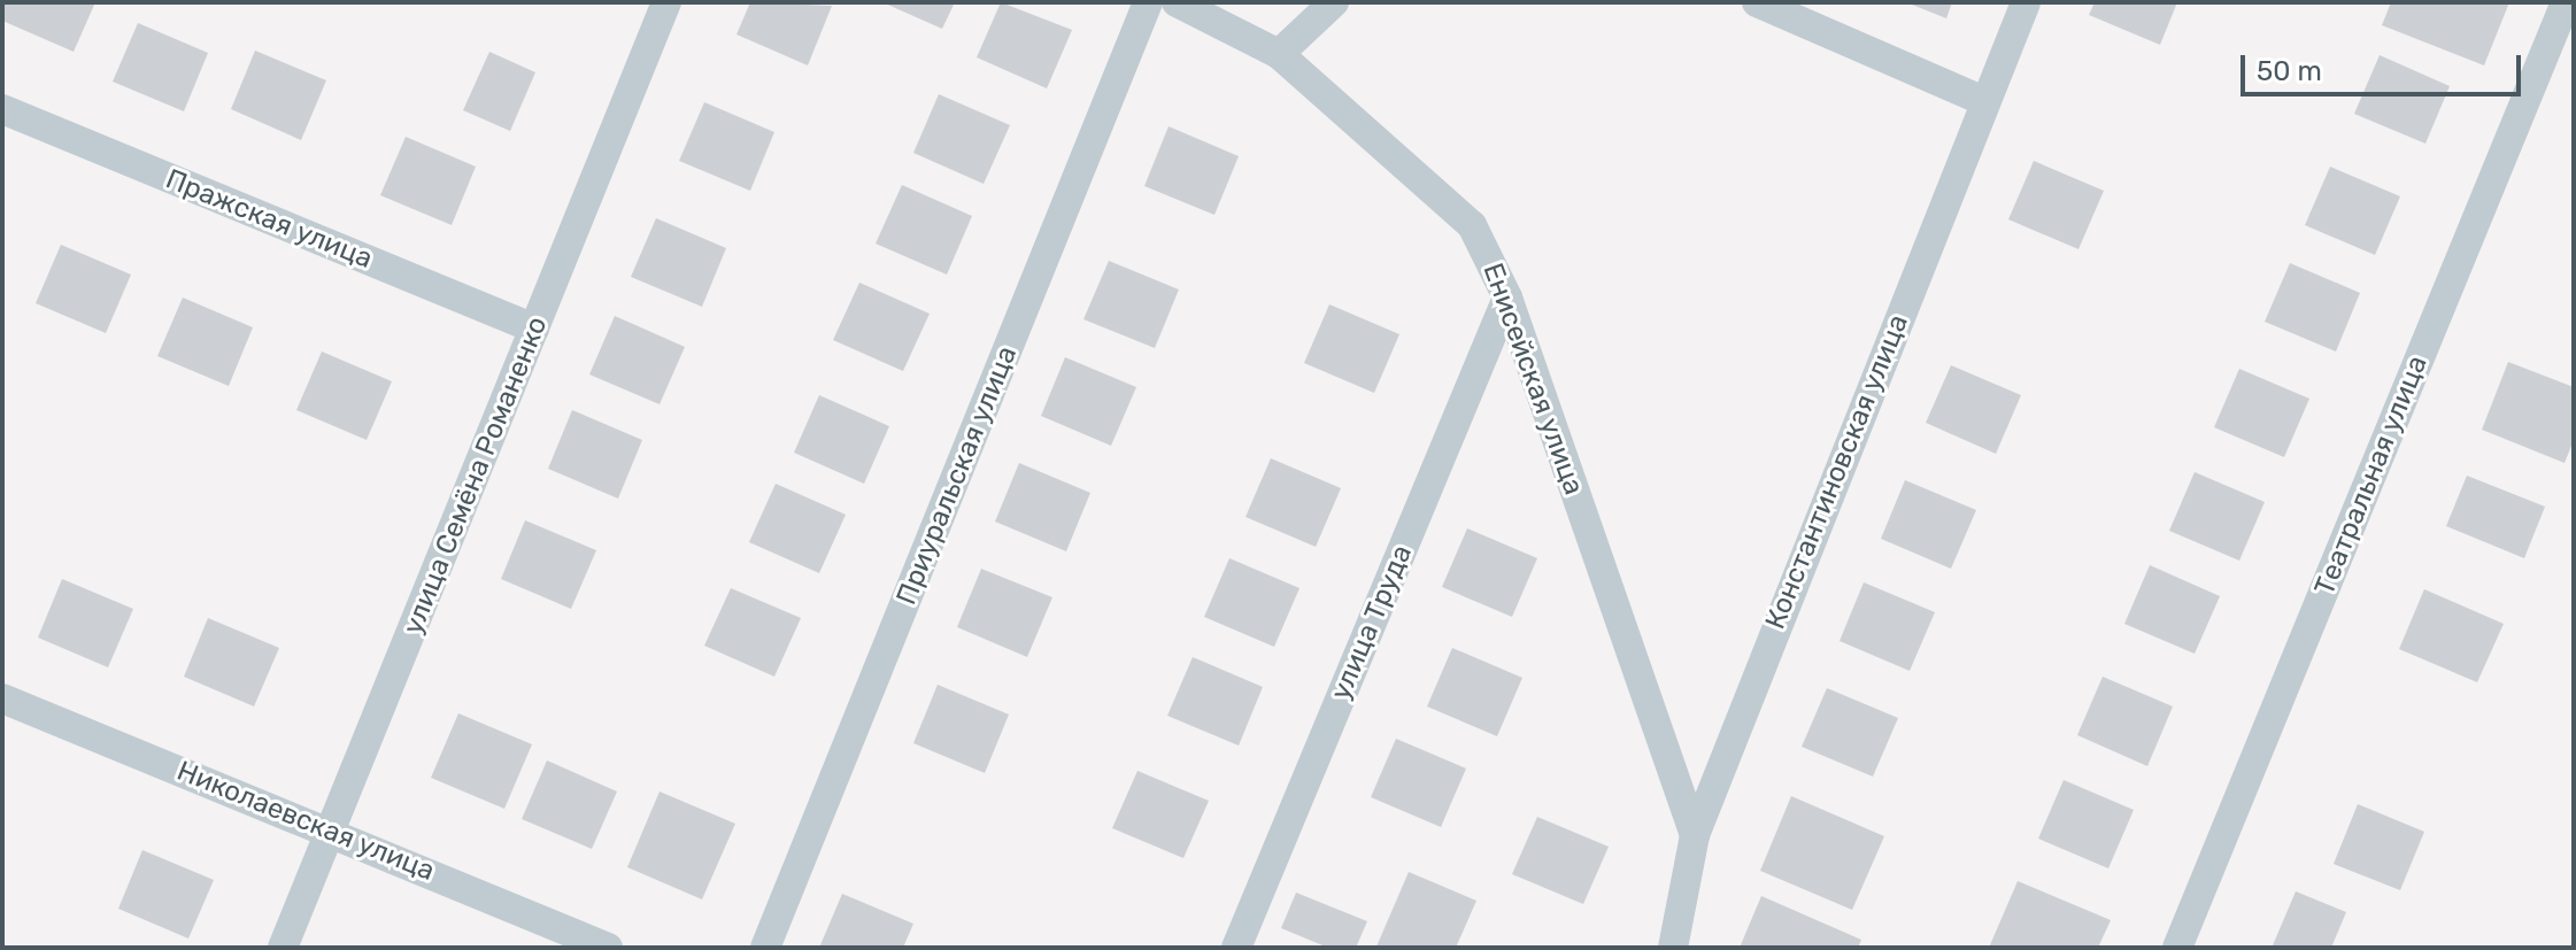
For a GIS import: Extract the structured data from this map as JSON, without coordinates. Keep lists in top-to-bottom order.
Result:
{
  "streets": {
    "street": [
      "Пражская улица",
      "Енисейская улица",
      "Константиновская улица",
      "улица Семёна Романенко",
      "Приуральская улица",
      "Театральная улица",
      "улица Труда",
      "Николаевская улица"
    ]
  },
  "crossings": [
    ["Пражская улица", "улица Семёна Романенко"],
    ["Енисейская улица", "Константиновская улица"],
    ["Енисейская улица", "улица Труда"],
    ["улица Семёна Романенко", "Николаевская улица"]
  ],
  "scale_bar": "50 m"
}
